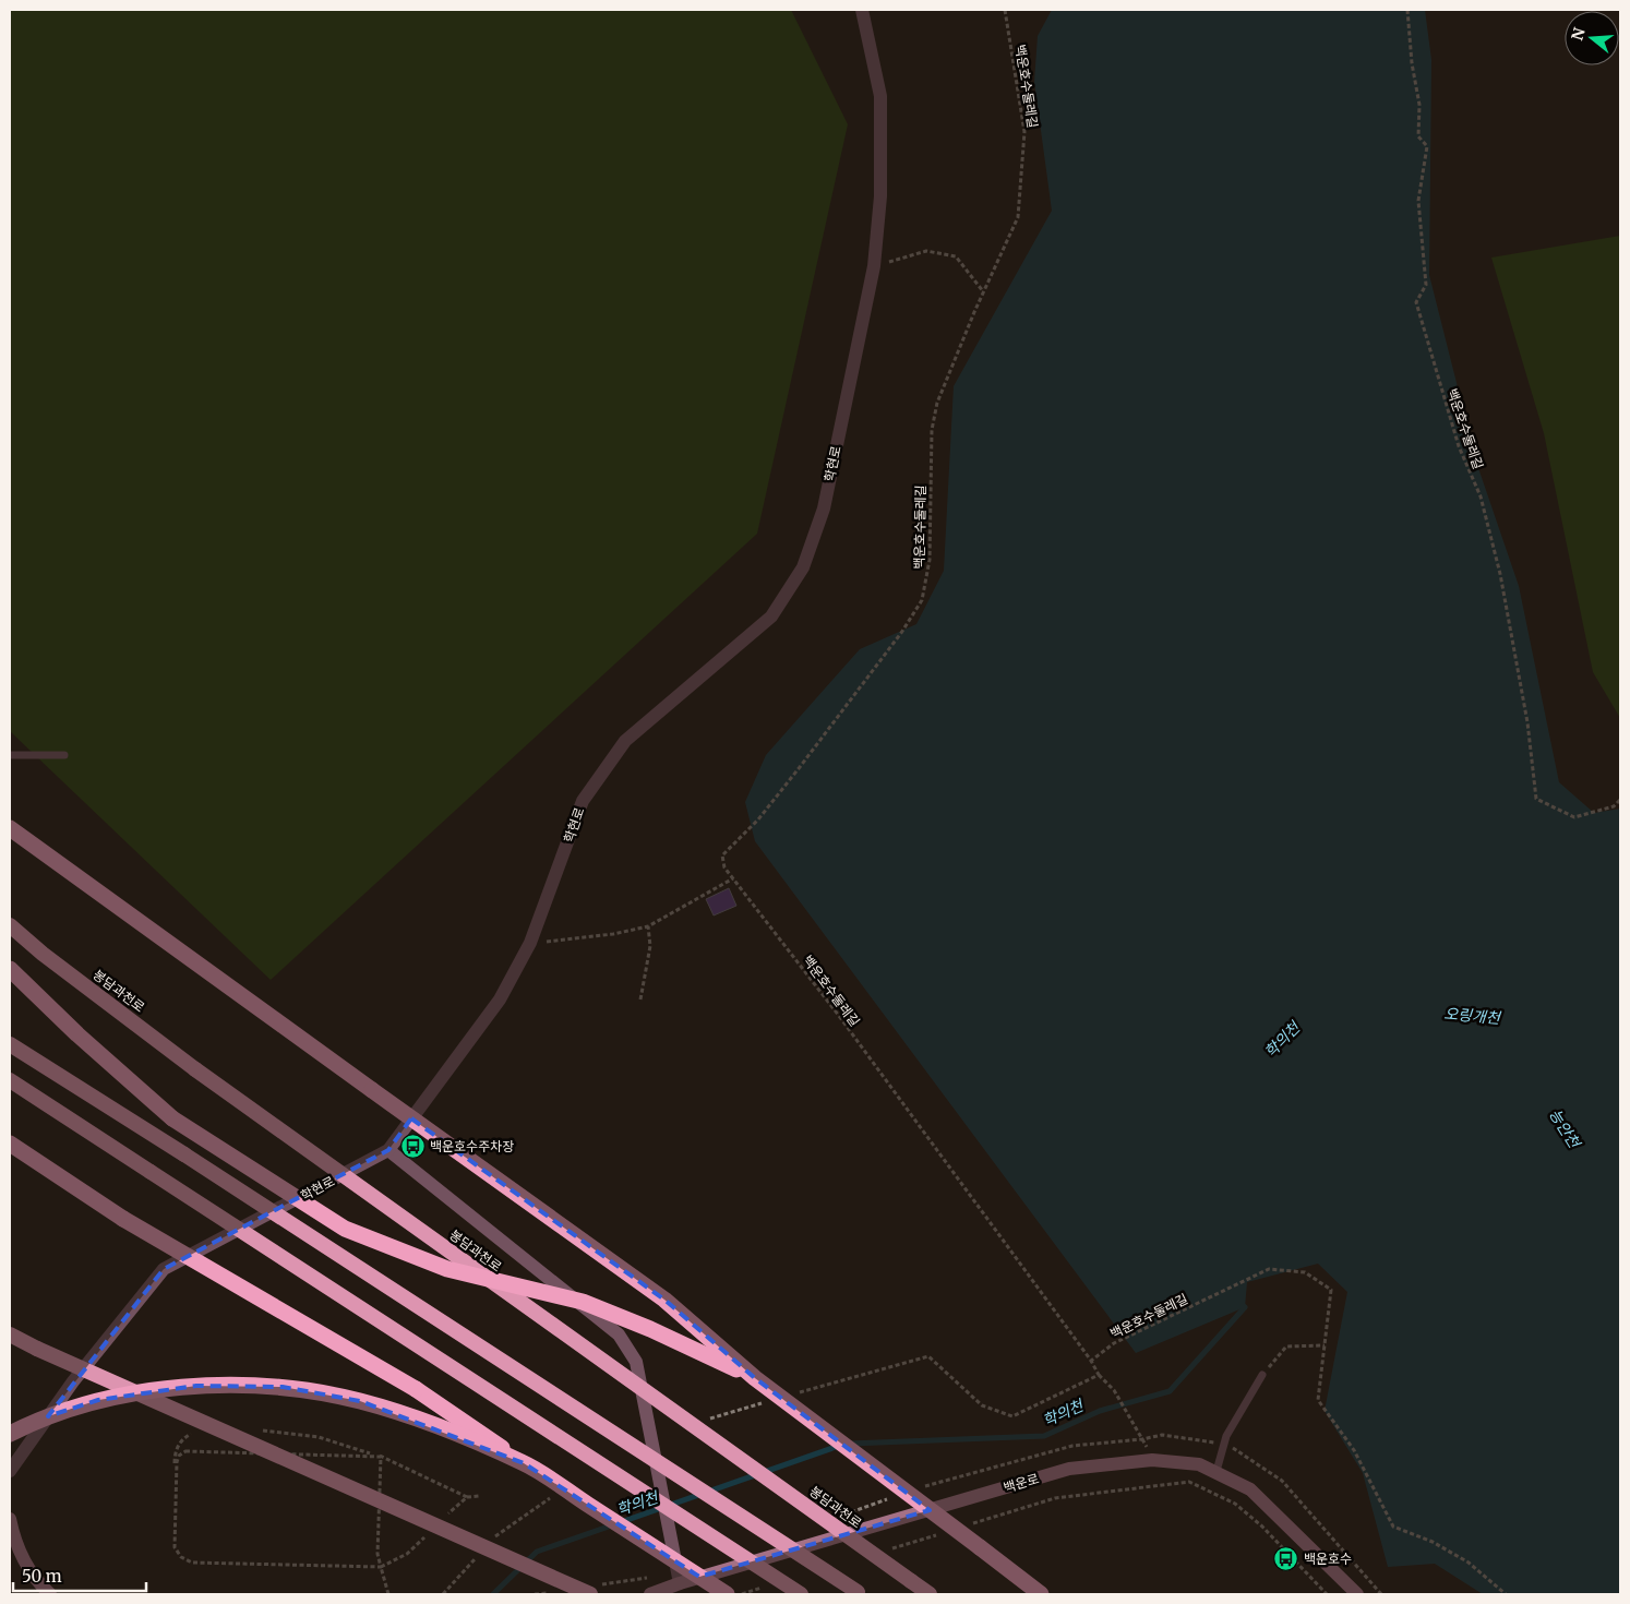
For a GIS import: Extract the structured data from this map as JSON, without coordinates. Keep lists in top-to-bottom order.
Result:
{
  "streets": {
    "highway": ["봉담과천로"],
    "main road": ["백운로"],
    "street": ["학현로"],
    "path": ["백운호수둘레길"]
  },
  "water": ["오링개천", "학의천", "능안천"],
  "places": {
    "bus stop": ["백운호수주차장", "백운호수"]
  },
  "scale_bar": "50 m",
  "north": "left"
}
